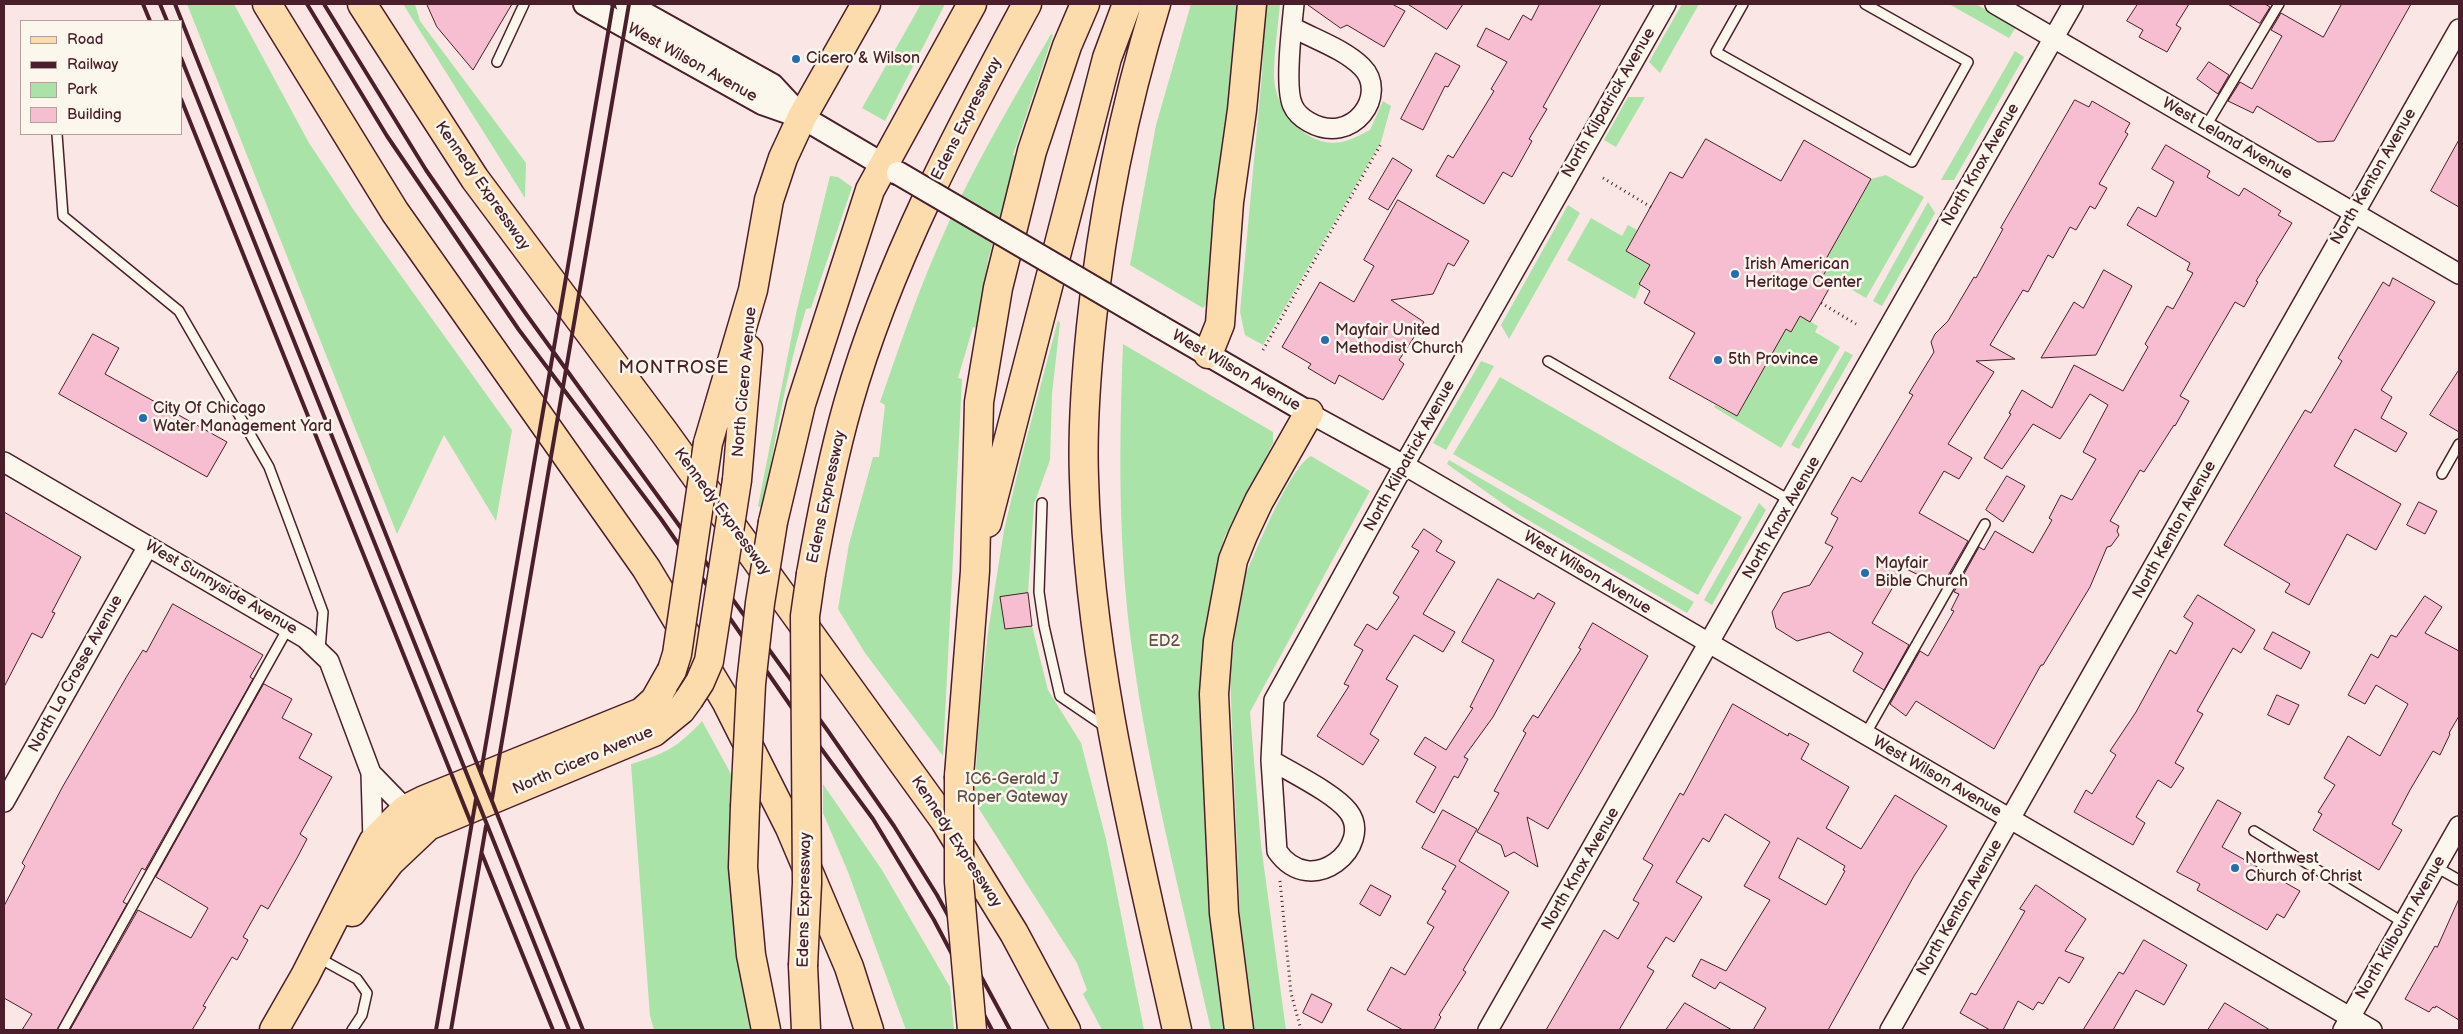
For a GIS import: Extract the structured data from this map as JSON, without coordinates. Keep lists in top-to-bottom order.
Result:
{
  "streets": {
    "main road": ["Edens Expressway", "Kennedy Expressway", "North Cicero Avenue"],
    "street": [
      "West Wilson Avenue",
      "North Kilpatrick Avenue",
      "West Leland Avenue",
      "North Knox Avenue",
      "North Kenton Avenue",
      "West Sunnyside Avenue",
      "North La Crosse Avenue",
      "North Kilbourn Avenue"
    ]
  },
  "crossings": [
    ["West Wilson Avenue", "North Kilpatrick Avenue"],
    ["West Wilson Avenue", "North Knox Avenue"],
    ["West Wilson Avenue", "North Kenton Avenue"],
    ["West Wilson Avenue", "North Cicero Avenue"],
    ["West Wilson Avenue", "North Kilbourn Avenue"],
    ["West Leland Avenue", "North Knox Avenue"],
    ["West Leland Avenue", "North Kenton Avenue"],
    ["North Cicero Avenue", "West Sunnyside Avenue"],
    ["West Sunnyside Avenue", "North La Crosse Avenue"]
  ],
  "districts": ["MONTROSE"],
  "parks": ["ED2", "IC6-Gerald J Roper Gateway"],
  "places": [
    "Cicero & Wilson",
    "Irish American Heritage Center",
    "Mayfair United Methodist Church",
    "5th Province",
    "City Of Chicago Water Management Yard",
    "Mayfair Bible Church",
    "Northwest Church of Christ"
  ],
  "legend": [
    "Road",
    "Railway",
    "Park",
    "Building"
  ]
}
